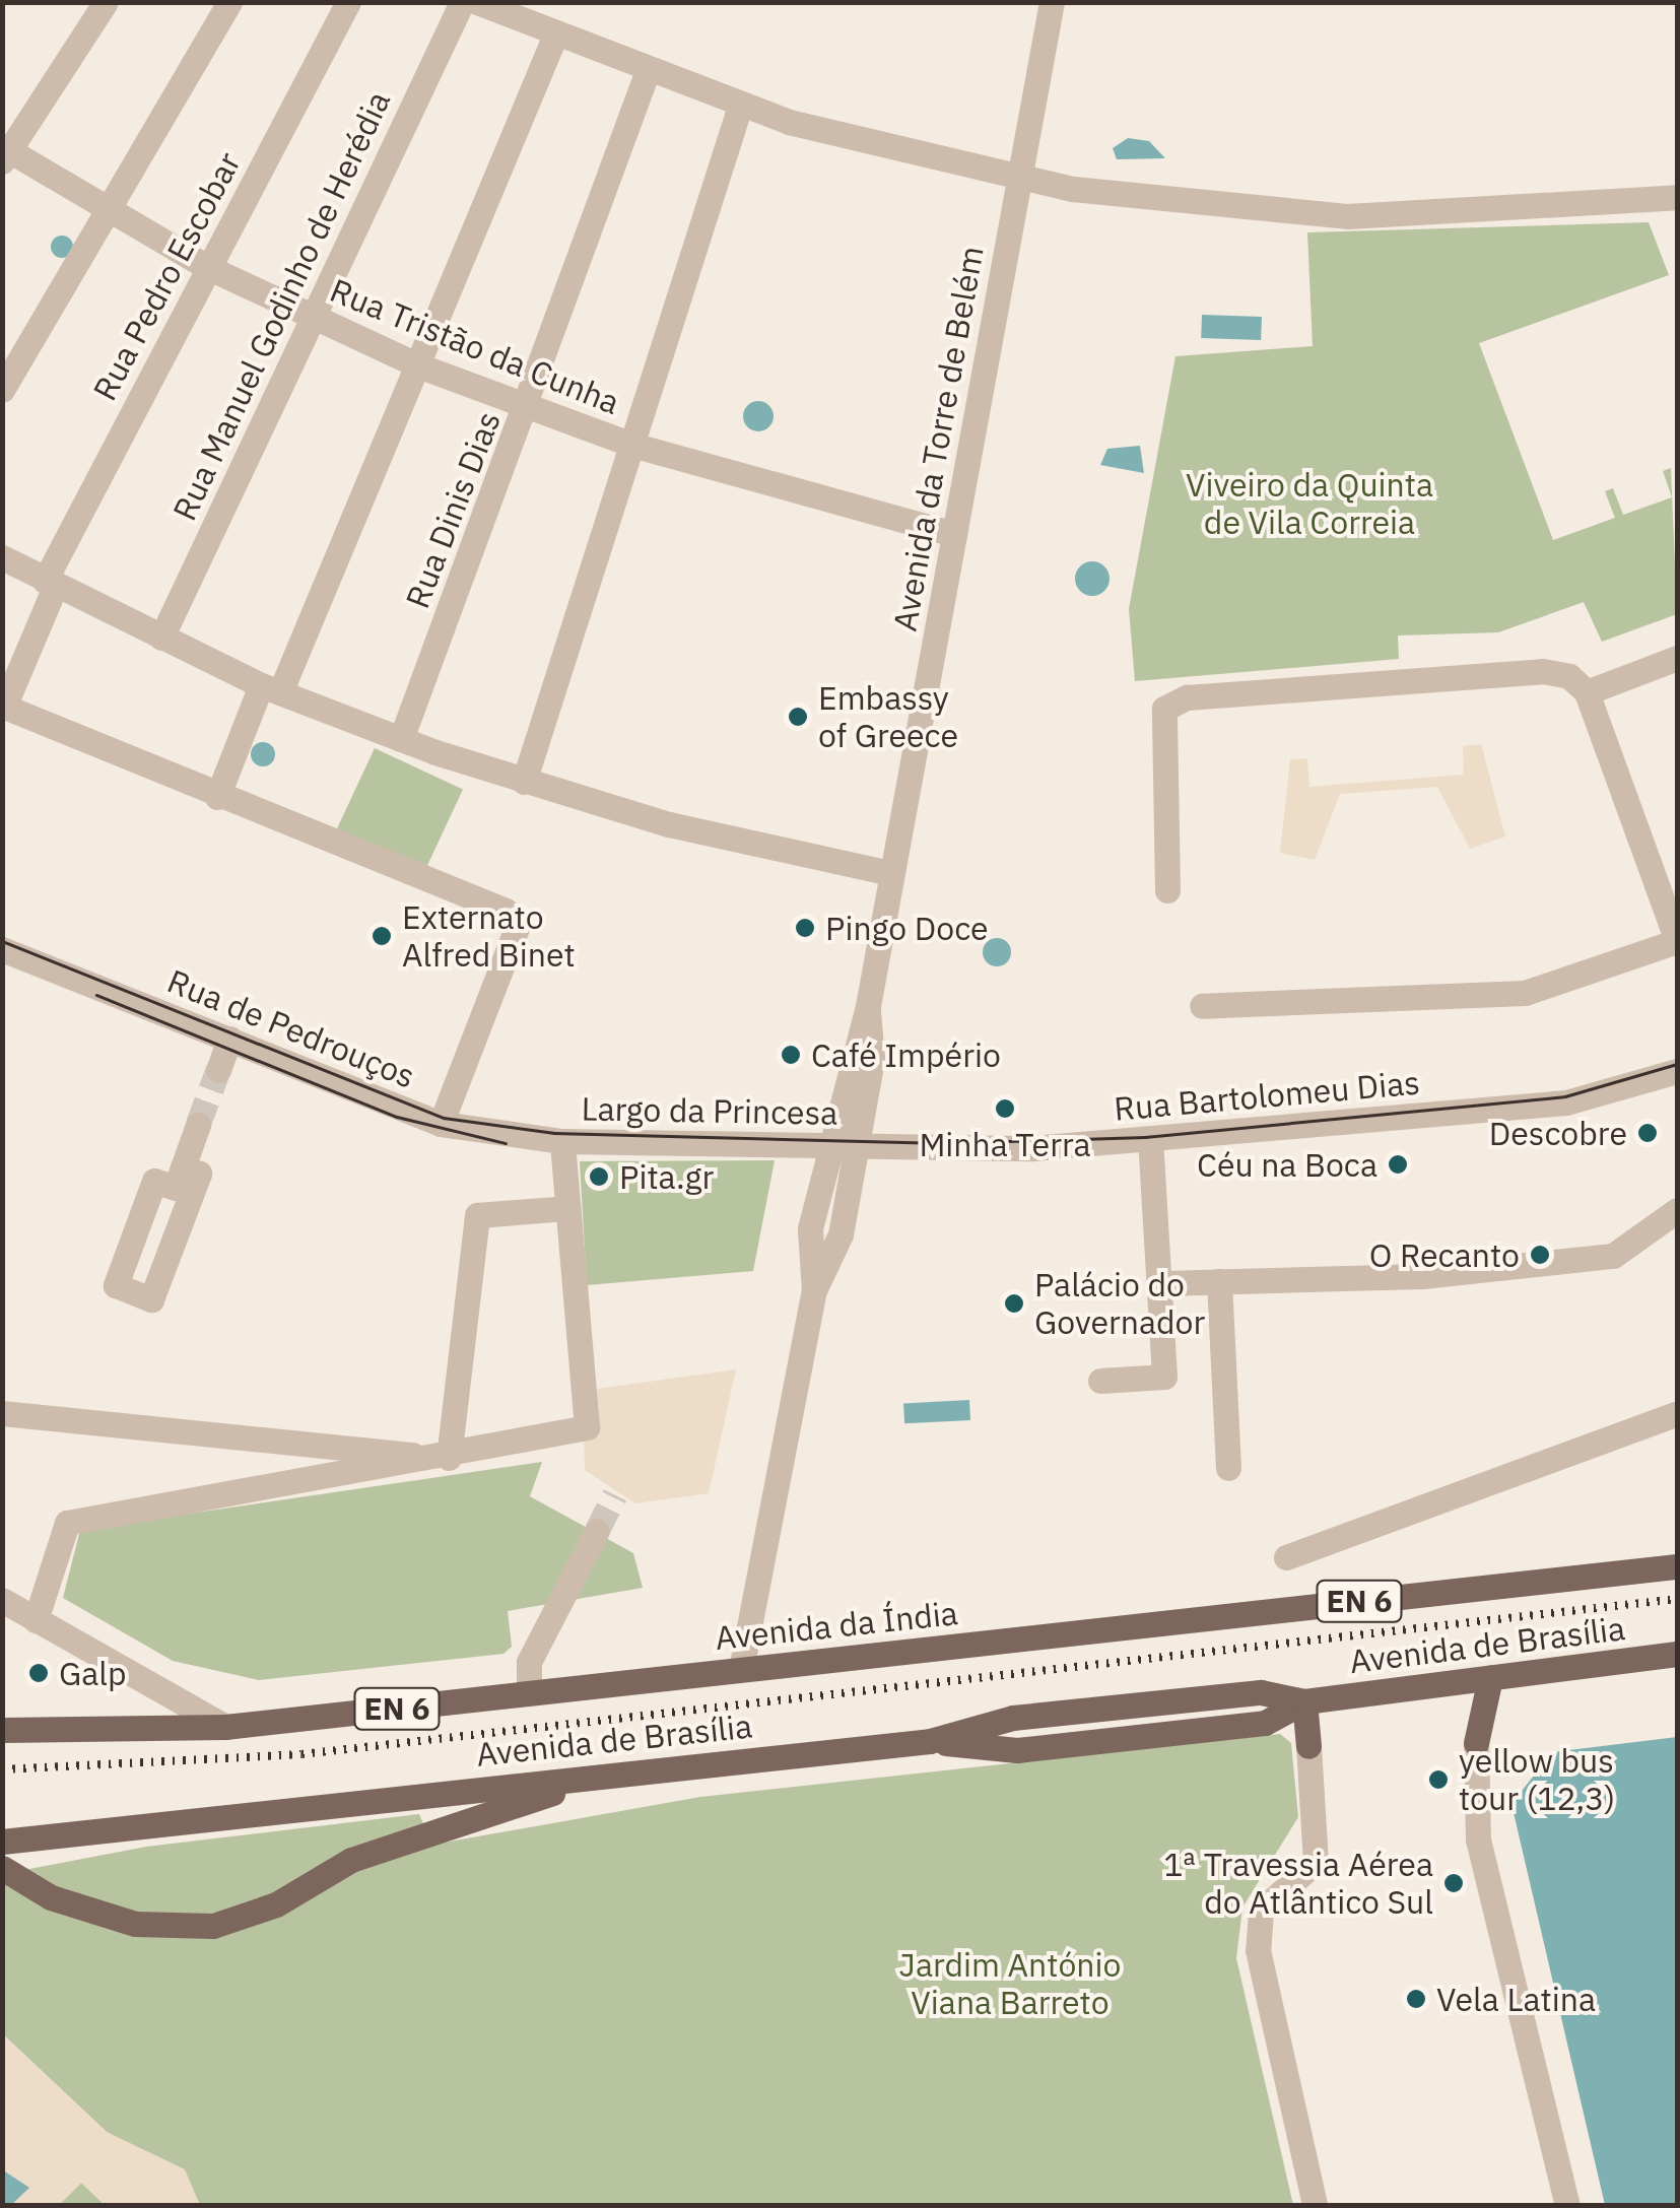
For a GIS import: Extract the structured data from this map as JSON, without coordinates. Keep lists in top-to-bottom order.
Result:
{
  "streets": {
    "main road": ["EN 6", "Avenida da Índia", "Avenida de Brasília"],
    "street": [
      "Rua Pedro Escobar",
      "Rua Manuel Godinho de Herédia",
      "Rua Tristão da Cunha",
      "Avenida da Torre de Belém",
      "Rua Dinis Dias",
      "Rua de Pedrouços",
      "Rua Bartolomeu Dias",
      "Largo da Princesa"
    ]
  },
  "crossings": [
    ["Rua Pedro Escobar", "Rua Tristão da Cunha"],
    ["Rua Manuel Godinho de Herédia", "Rua Tristão da Cunha"],
    ["Rua Tristão da Cunha", "Avenida da Torre de Belém"],
    ["Rua Tristão da Cunha", "Rua Dinis Dias"],
    ["Avenida da Torre de Belém", "Rua Bartolomeu Dias"],
    ["Avenida da Torre de Belém", "Largo da Princesa"],
    ["Avenida da Torre de Belém", "Avenida da Índia"],
    ["Rua de Pedrouços", "Largo da Princesa"],
    ["Rua Bartolomeu Dias", "Largo da Princesa"]
  ],
  "parks": ["Viveiro da Quinta de Vila Correia", "Jardim António Viana Barreto"],
  "places": [
    "Embassy of Greece",
    "Pingo Doce",
    "Externato Alfred Binet",
    "Café Império",
    "Minha Terra",
    "Descobre",
    "Céu na Boca",
    "Pita.gr",
    "O Recanto",
    "Palácio do Governador",
    "Galp",
    "yellow bus tour (12,3)",
    "1ª Travessia Aérea do Atlântico Sul",
    "Vela Latina"
  ]
}
